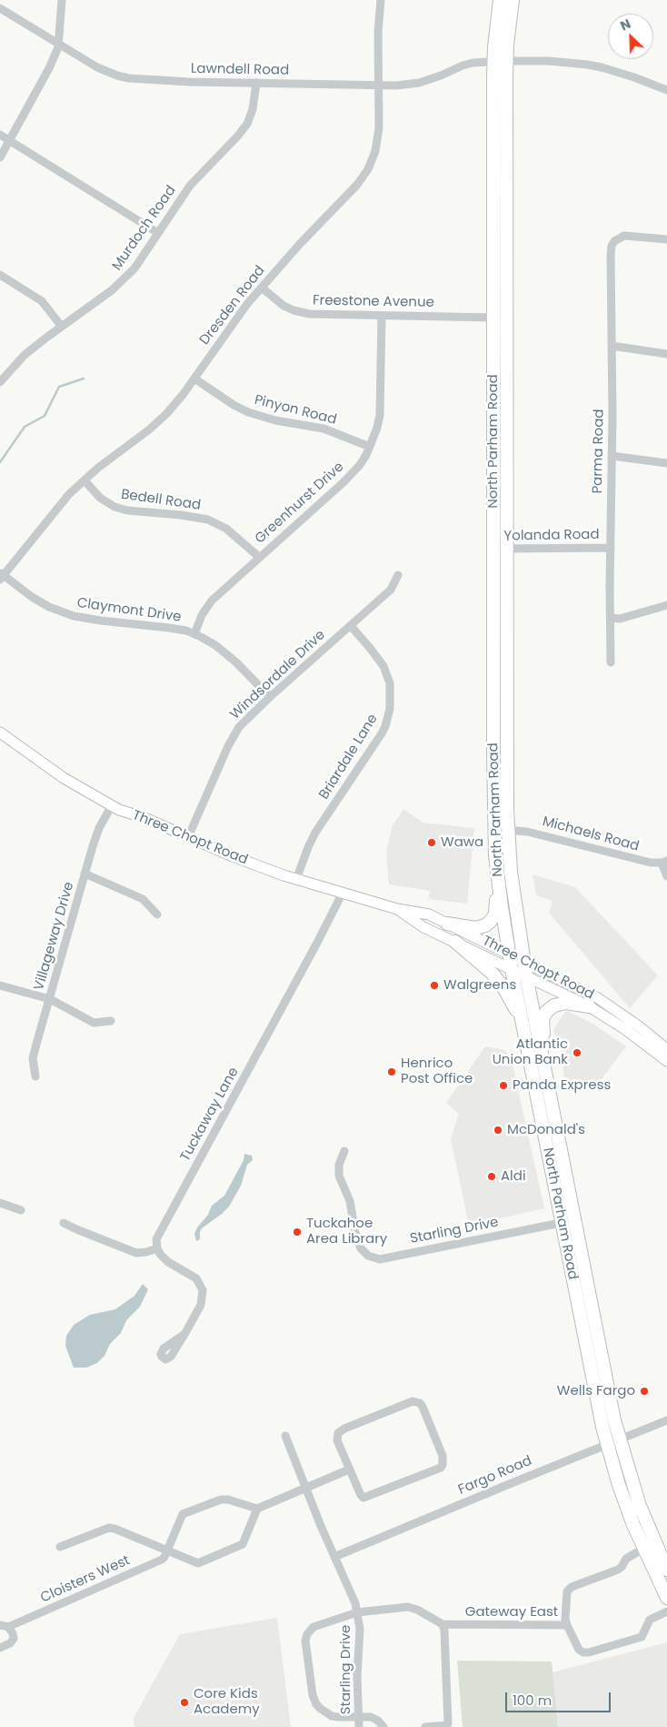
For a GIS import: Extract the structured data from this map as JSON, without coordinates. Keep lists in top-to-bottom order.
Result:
{
  "streets": {
    "highway": ["North Parham Road"],
    "main road": ["Three Chopt Road"],
    "street": [
      "Lawndell Road",
      "Murdoch Road",
      "Freestone Avenue",
      "Dresden Road",
      "Pinyon Road",
      "Parma Road",
      "Bedell Road",
      "Greenhurst Drive",
      "Yolanda Road",
      "Claymont Drive",
      "Windsordale Drive",
      "Briardale Lane",
      "Michaels Road",
      "Villageway Drive",
      "Tuckaway Lane",
      "Starling Drive",
      "Fargo Road",
      "Cloisters West",
      "Gateway East"
    ]
  },
  "crossings": [
    ["Lawndell Road", "Murdoch Road"],
    ["Lawndell Road", "Dresden Road"],
    ["Lawndell Road", "North Parham Road"],
    ["Freestone Avenue", "Dresden Road"],
    ["Freestone Avenue", "North Parham Road"],
    ["Freestone Avenue", "Greenhurst Drive"],
    ["Dresden Road", "Pinyon Road"],
    ["Dresden Road", "Bedell Road"],
    ["Dresden Road", "Claymont Drive"],
    ["Pinyon Road", "Greenhurst Drive"],
    ["North Parham Road", "Yolanda Road"],
    ["North Parham Road", "Michaels Road"],
    ["North Parham Road", "Three Chopt Road"],
    ["North Parham Road", "Starling Drive"],
    ["North Parham Road", "Fargo Road"],
    ["North Parham Road", "Gateway East"],
    ["Parma Road", "Yolanda Road"],
    ["Bedell Road", "Greenhurst Drive"],
    ["Greenhurst Drive", "Claymont Drive"],
    ["Claymont Drive", "Windsordale Drive"],
    ["Windsordale Drive", "Briardale Lane"],
    ["Windsordale Drive", "Three Chopt Road"],
    ["Briardale Lane", "Three Chopt Road"],
    ["Three Chopt Road", "Villageway Drive"],
    ["Three Chopt Road", "Tuckaway Lane"],
    ["Starling Drive", "Fargo Road"],
    ["Starling Drive", "Gateway East"]
  ],
  "places": [
    "Wawa",
    "Walgreens",
    "Atlantic Union Bank",
    "Henrico Post Office",
    "Panda Express",
    "McDonald's",
    "Aldi",
    "Tuckahoe Area Library",
    "Wells Fargo",
    "Core Kids Academy"
  ],
  "scale_bar": "100 m",
  "north": "top left"
}
